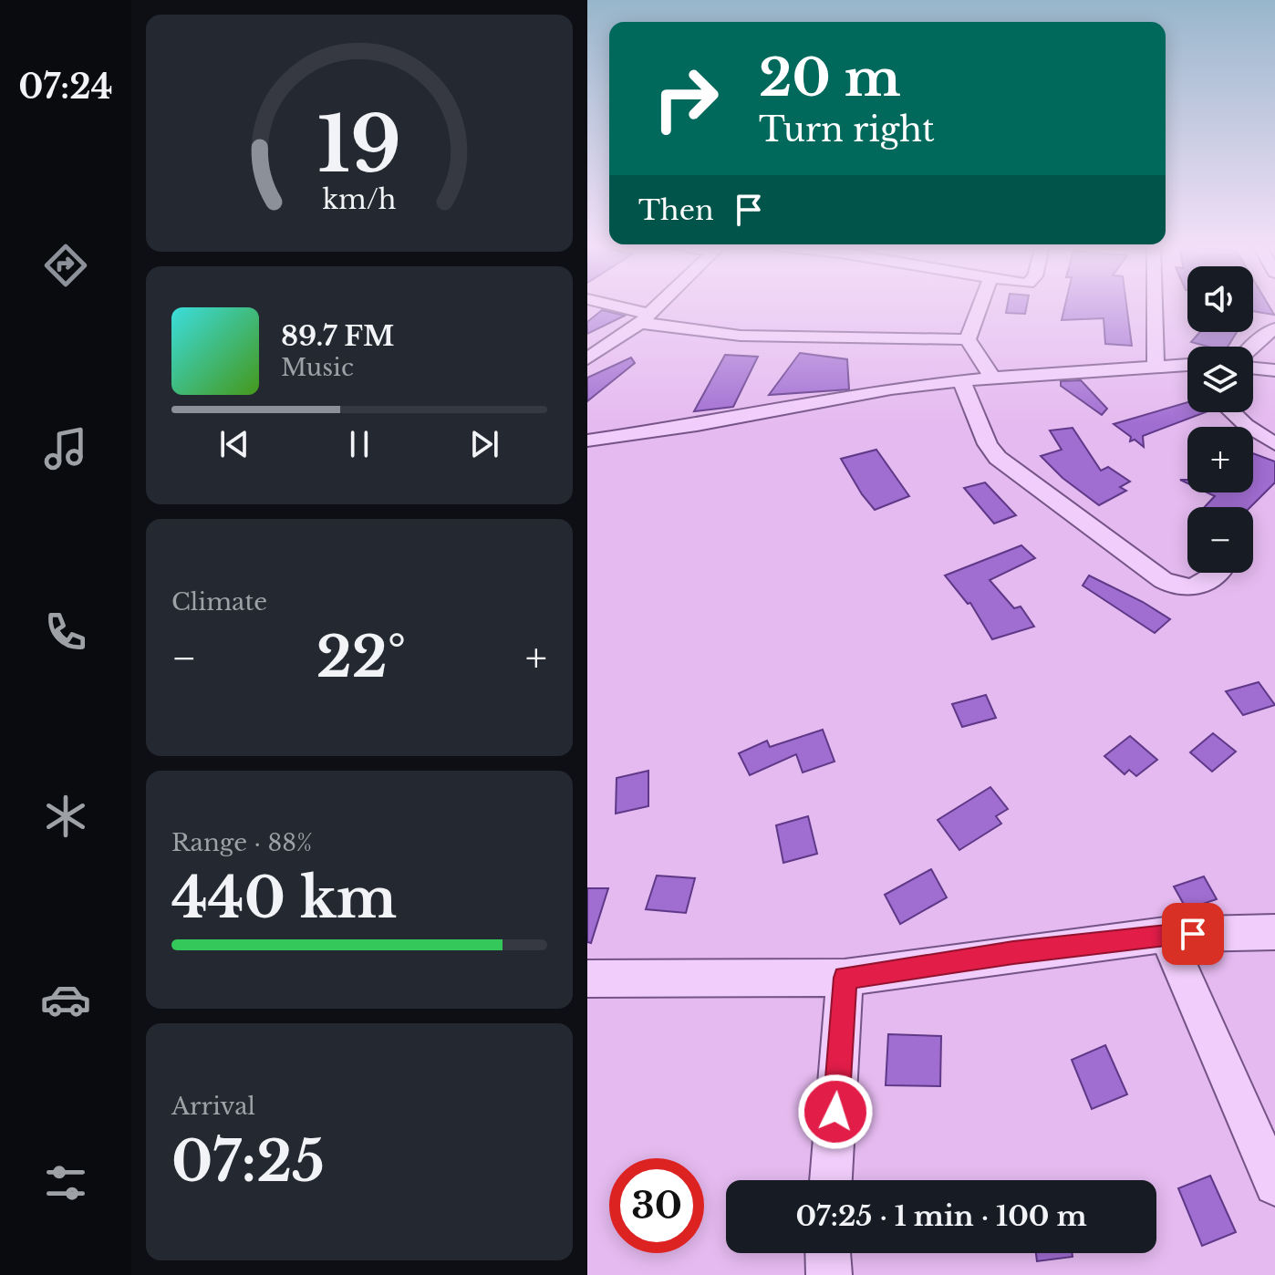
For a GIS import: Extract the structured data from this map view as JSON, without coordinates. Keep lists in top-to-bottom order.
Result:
{
  "page": {
    "tabs": "07:24",
    "turn": ["20 m", "Turn right"],
    "then": "Then",
    "map_buttons": ["+", "−"],
    "song": ["89.7 FM", "Music"],
    "tile": [
      "Climate",
      ["Range · 88%", "440 km"],
      ["Arrival", "07:25"]
    ],
    "heat": ["−", "22°", "+"],
    "limit": "30",
    "trip": "07:25 · 1 min · 100 m",
    "gauge": ["19", "km/h"]
  }
}
